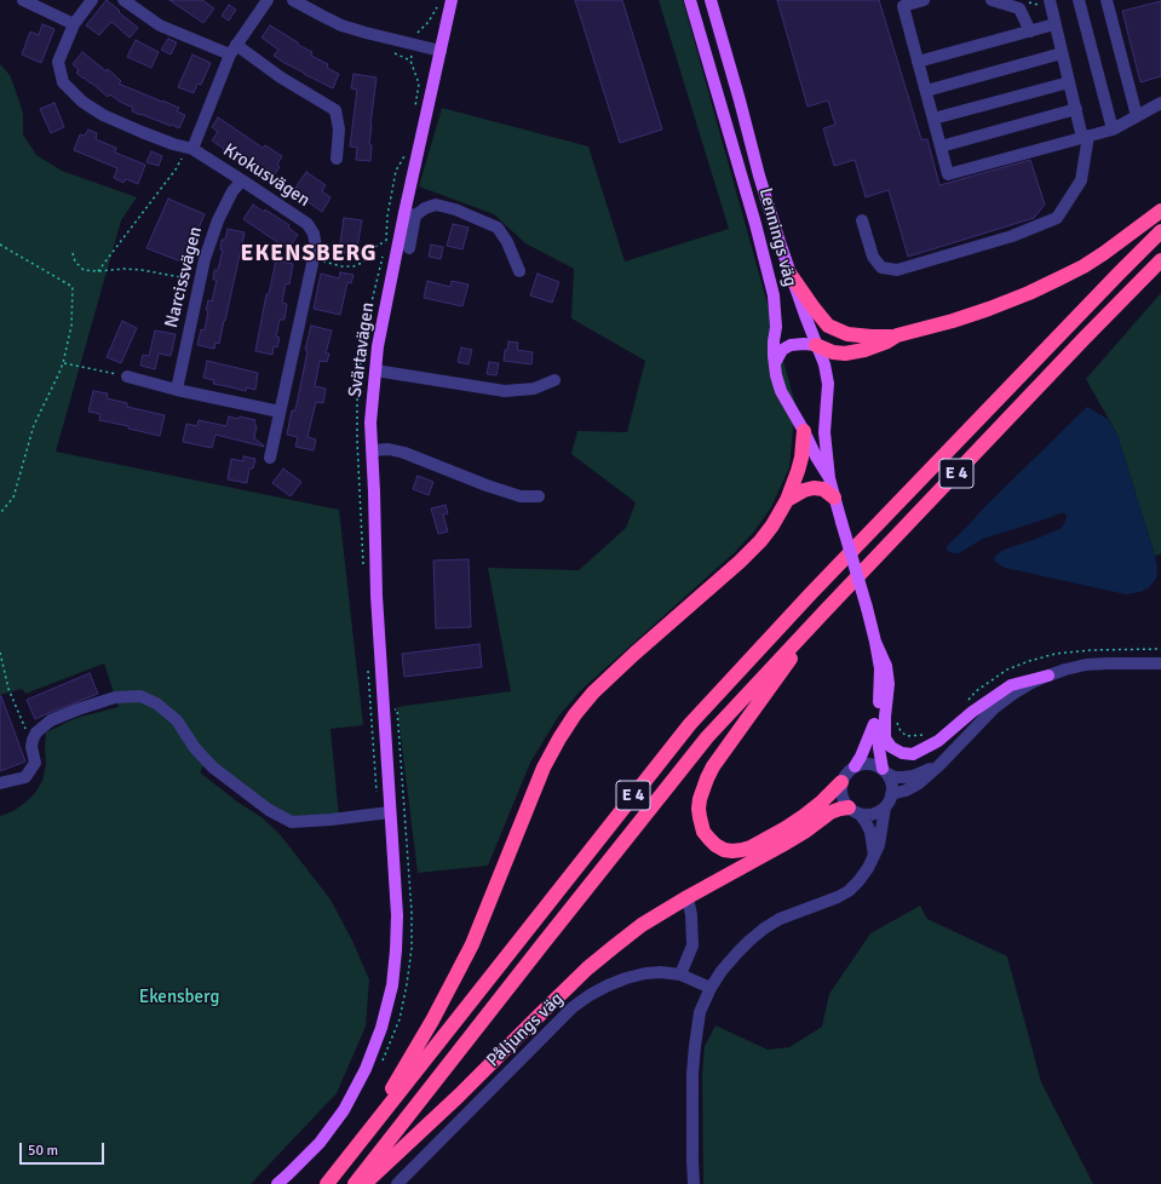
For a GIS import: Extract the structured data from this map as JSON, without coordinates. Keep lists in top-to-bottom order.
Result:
{
  "streets": {
    "highway": ["E 4"],
    "main road": ["Lennings väg", "Svärtavägen"],
    "street": ["Krokusvägen", "Narcissvägen", "Påljungs väg"]
  },
  "crossings": [
    ["Krokusvägen", "Narcissvägen"]
  ],
  "districts": ["EKENSBERG"],
  "parks": ["Ekensberg"],
  "scale_bar": "50 m"
}
